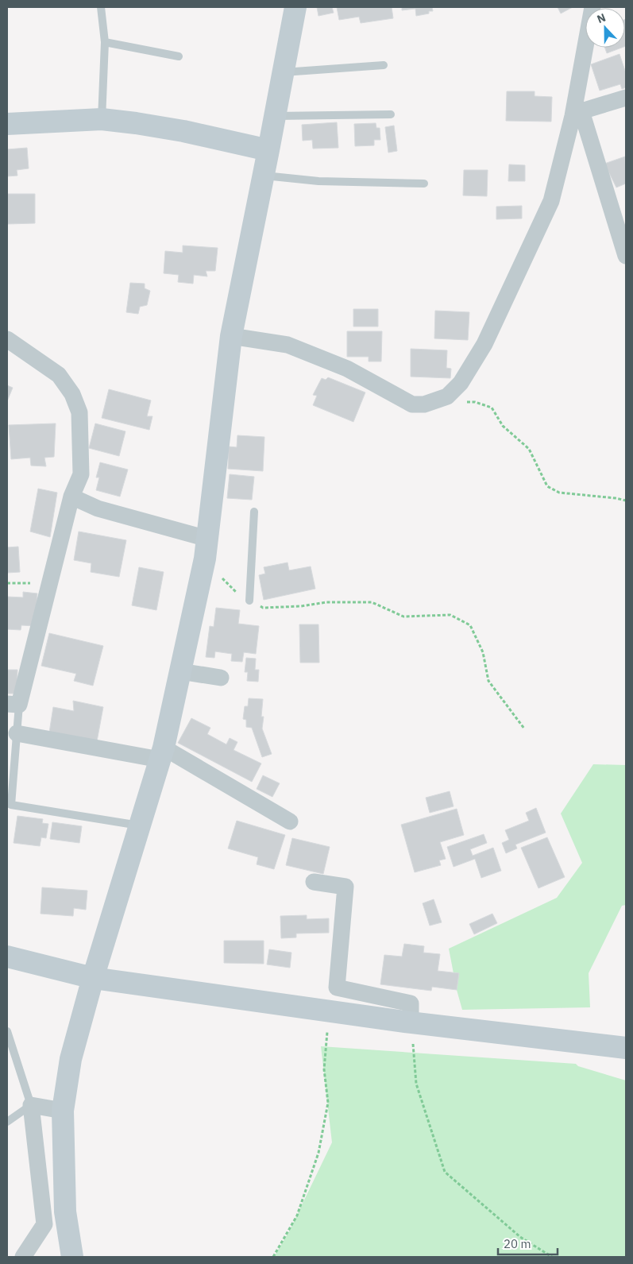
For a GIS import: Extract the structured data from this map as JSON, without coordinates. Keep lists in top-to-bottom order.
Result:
{
  "scale_bar": "20 m",
  "north": "top"
}
